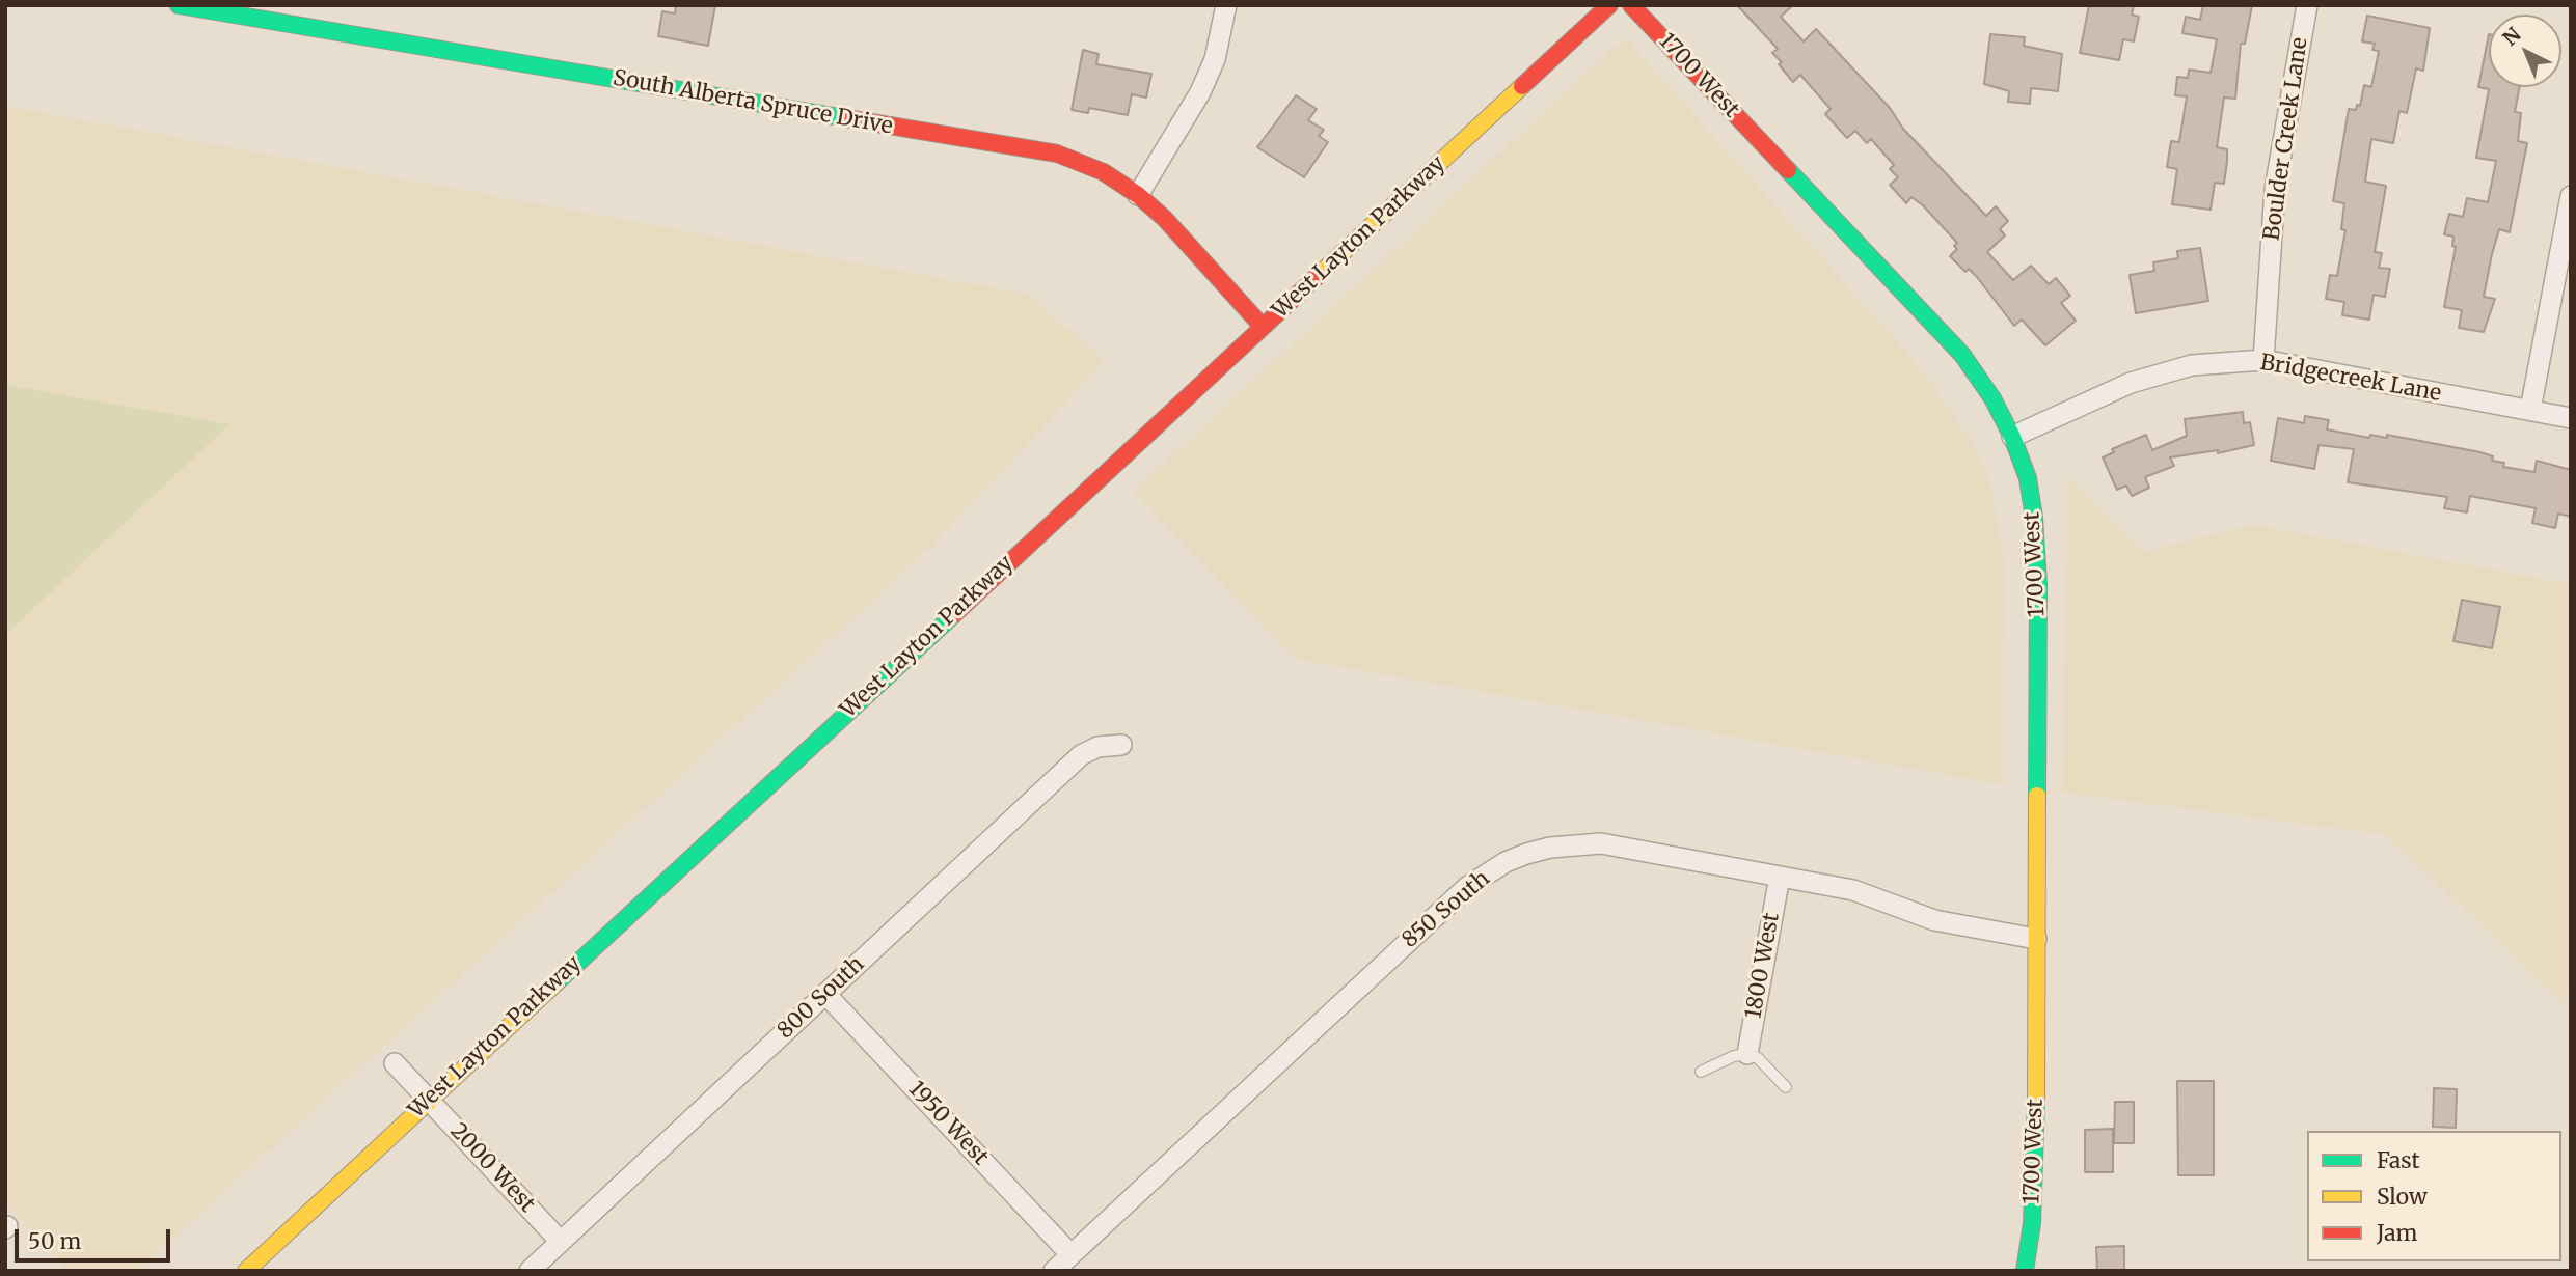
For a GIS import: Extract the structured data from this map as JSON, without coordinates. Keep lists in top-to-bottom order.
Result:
{
  "streets": {
    "street": [
      "1700 West",
      "South Alberta Spruce Drive",
      "Boulder Creek Lane",
      "West Layton Parkway",
      "Bridgecreek Lane",
      "850 South",
      "1800 West",
      "800 South",
      "1950 West",
      "2000 West"
    ]
  },
  "crossings": [
    ["1700 West", "Bridgecreek Lane"],
    ["1700 West", "850 South"],
    ["South Alberta Spruce Drive", "West Layton Parkway"],
    ["Boulder Creek Lane", "Bridgecreek Lane"],
    ["West Layton Parkway", "2000 West"],
    ["850 South", "1800 West"],
    ["850 South", "1950 West"],
    ["800 South", "1950 West"],
    ["800 South", "2000 West"]
  ],
  "legend": ["Fast", "Slow", "Jam"],
  "scale_bar": "50 m",
  "north": "top left"
}
